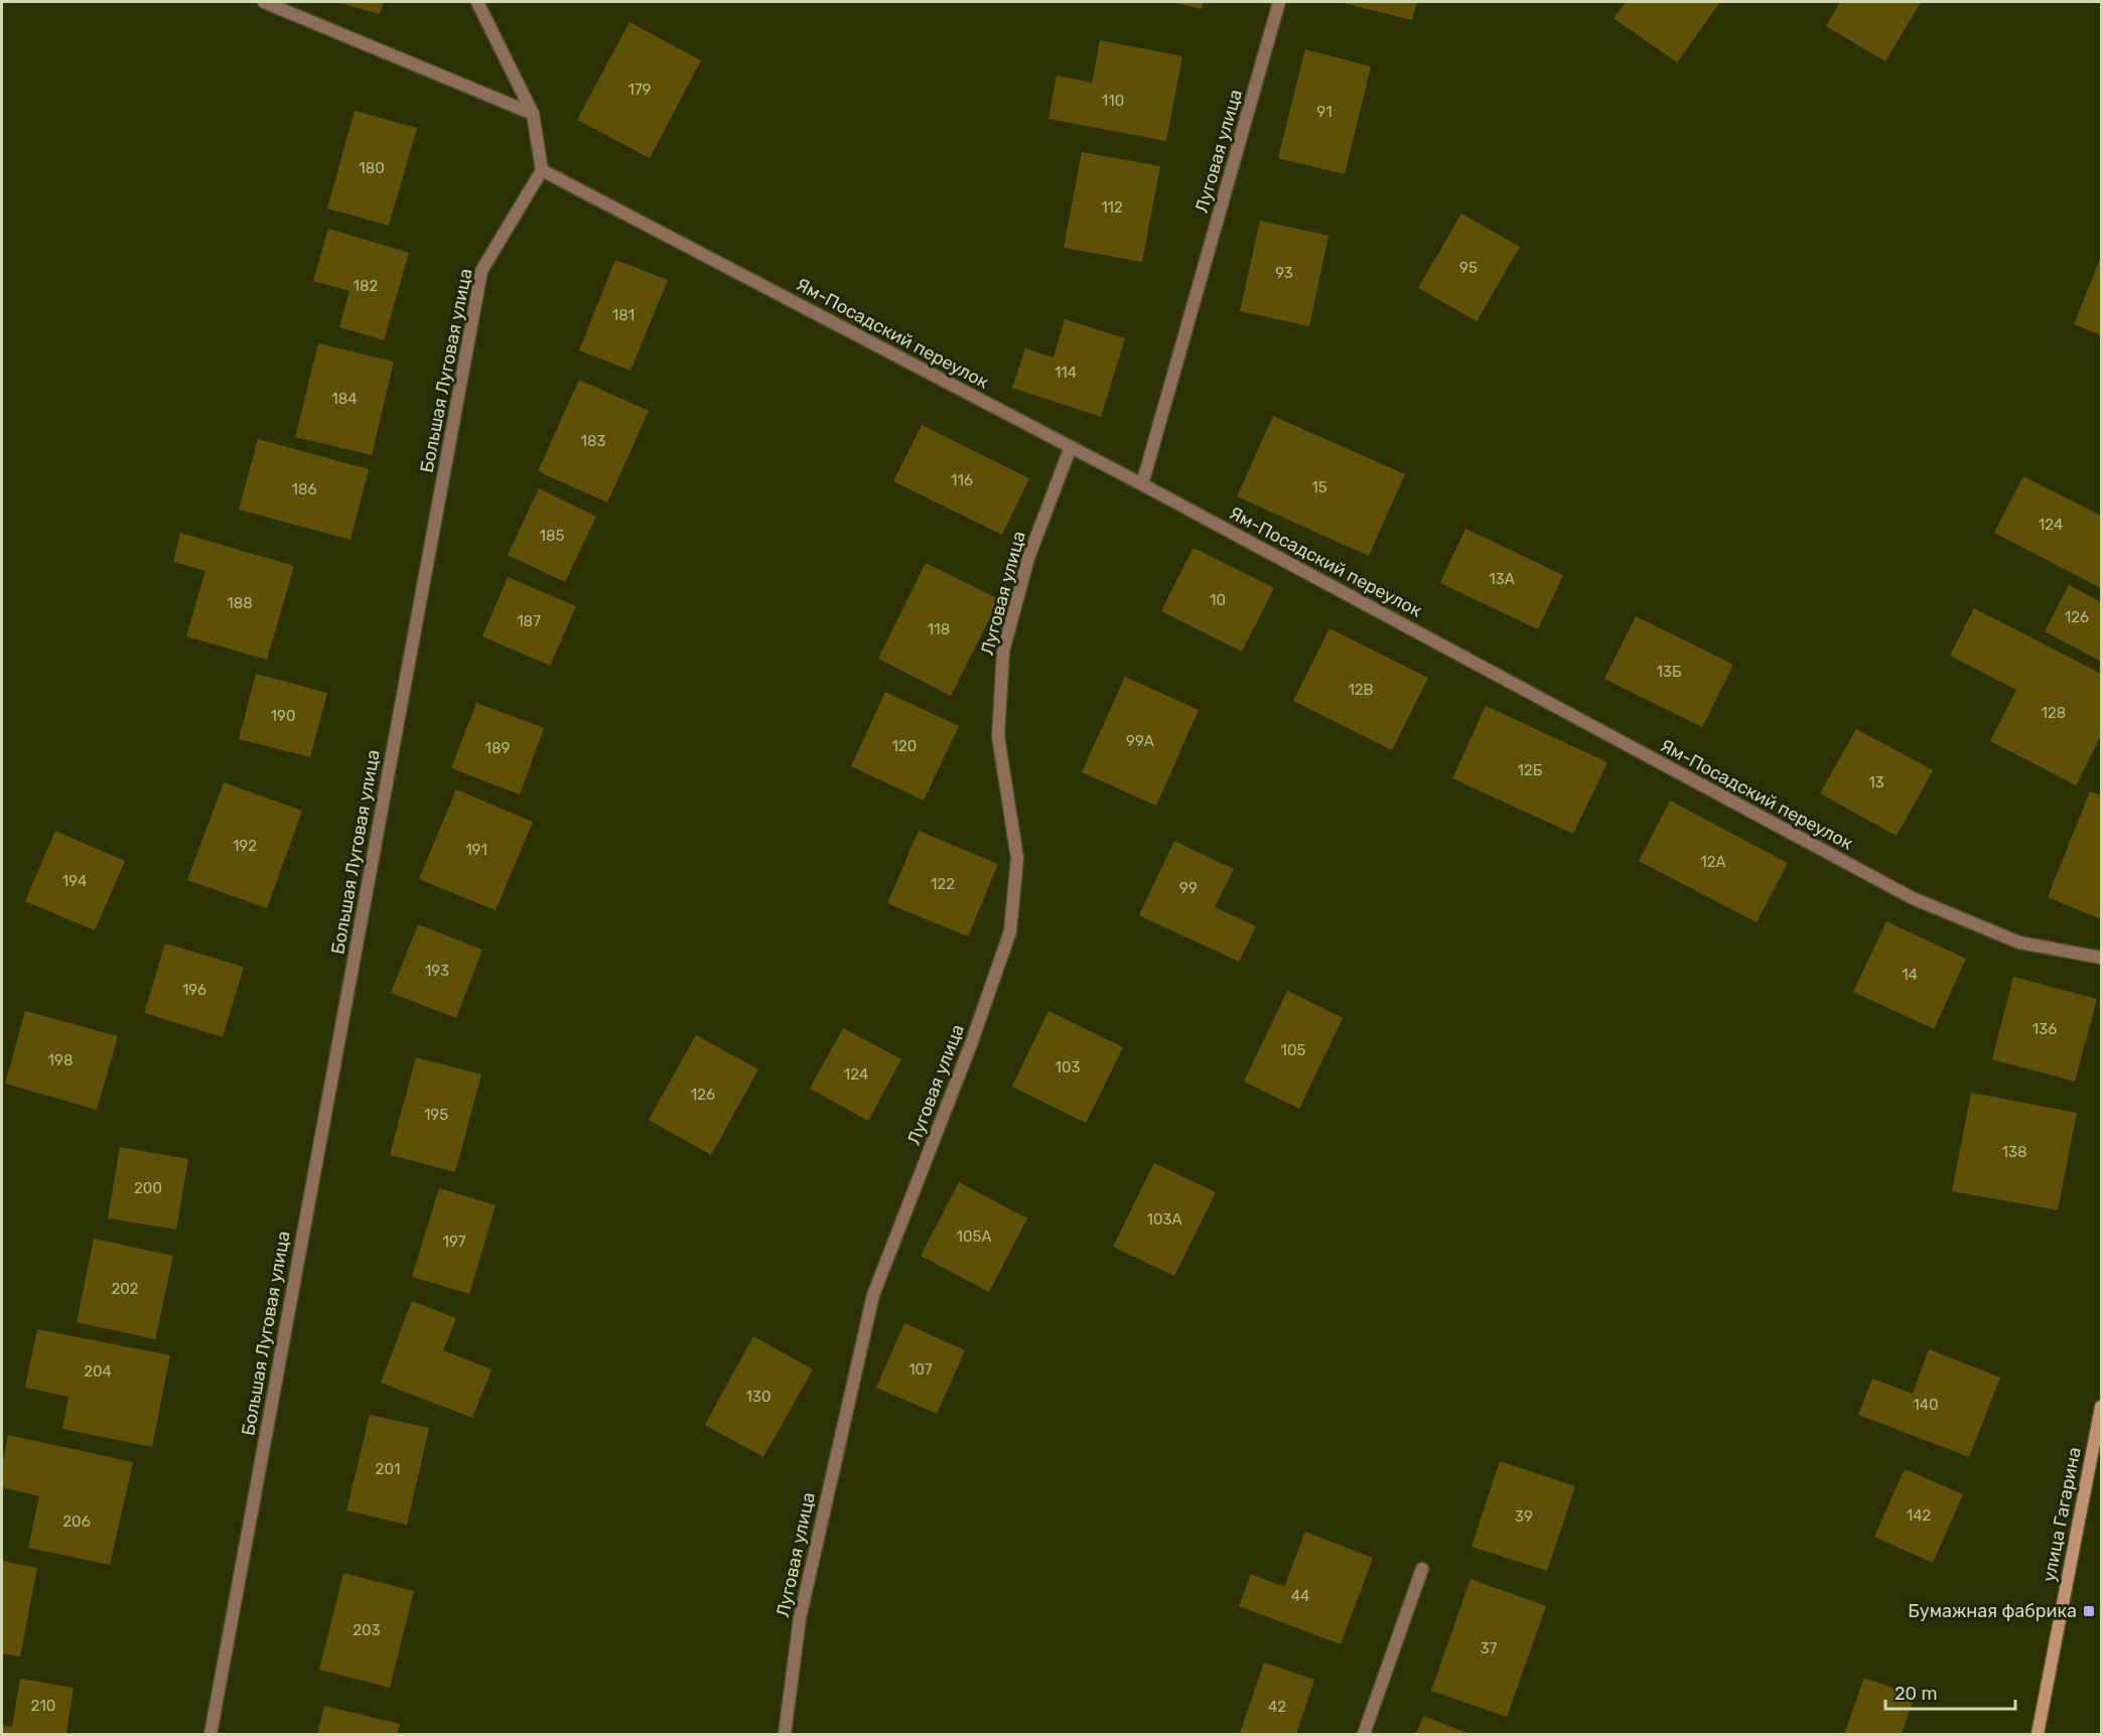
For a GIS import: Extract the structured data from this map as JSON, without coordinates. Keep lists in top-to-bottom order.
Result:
{
  "streets": {
    "main road": ["улица Гагарина"],
    "street": ["Луговая улица", "Ям-Посадский переулок", "Большая Луговая улица"]
  },
  "crossings": [
    ["Луговая улица", "Ям-Посадский переулок"],
    ["Ям-Посадский переулок", "Большая Луговая улица"]
  ],
  "places": {
    "transit": ["Бумажная фабрика"]
  },
  "house_numbers": [
    "179",
    "110",
    "91",
    "180",
    "112",
    "95",
    "93",
    "182",
    "181",
    "114",
    "184",
    "183",
    "116",
    "15",
    "186",
    "124",
    "185",
    "13А",
    "10",
    "188",
    "126",
    "187",
    "118",
    "13Б",
    "12В",
    "128",
    "190",
    "99А",
    "120",
    "189",
    "12Б",
    "13",
    "192",
    "191",
    "12А",
    "194",
    "122",
    "99",
    "193",
    "14",
    "196",
    "136",
    "105",
    "198",
    "103",
    "124",
    "126",
    "195",
    "138",
    "200",
    "103А",
    "105А",
    "197",
    "202",
    "107",
    "204",
    "130",
    "140",
    "201",
    "142",
    "39",
    "206",
    "44",
    "203",
    "37",
    "210",
    "42"
  ],
  "scale_bar": "20 m"
}
